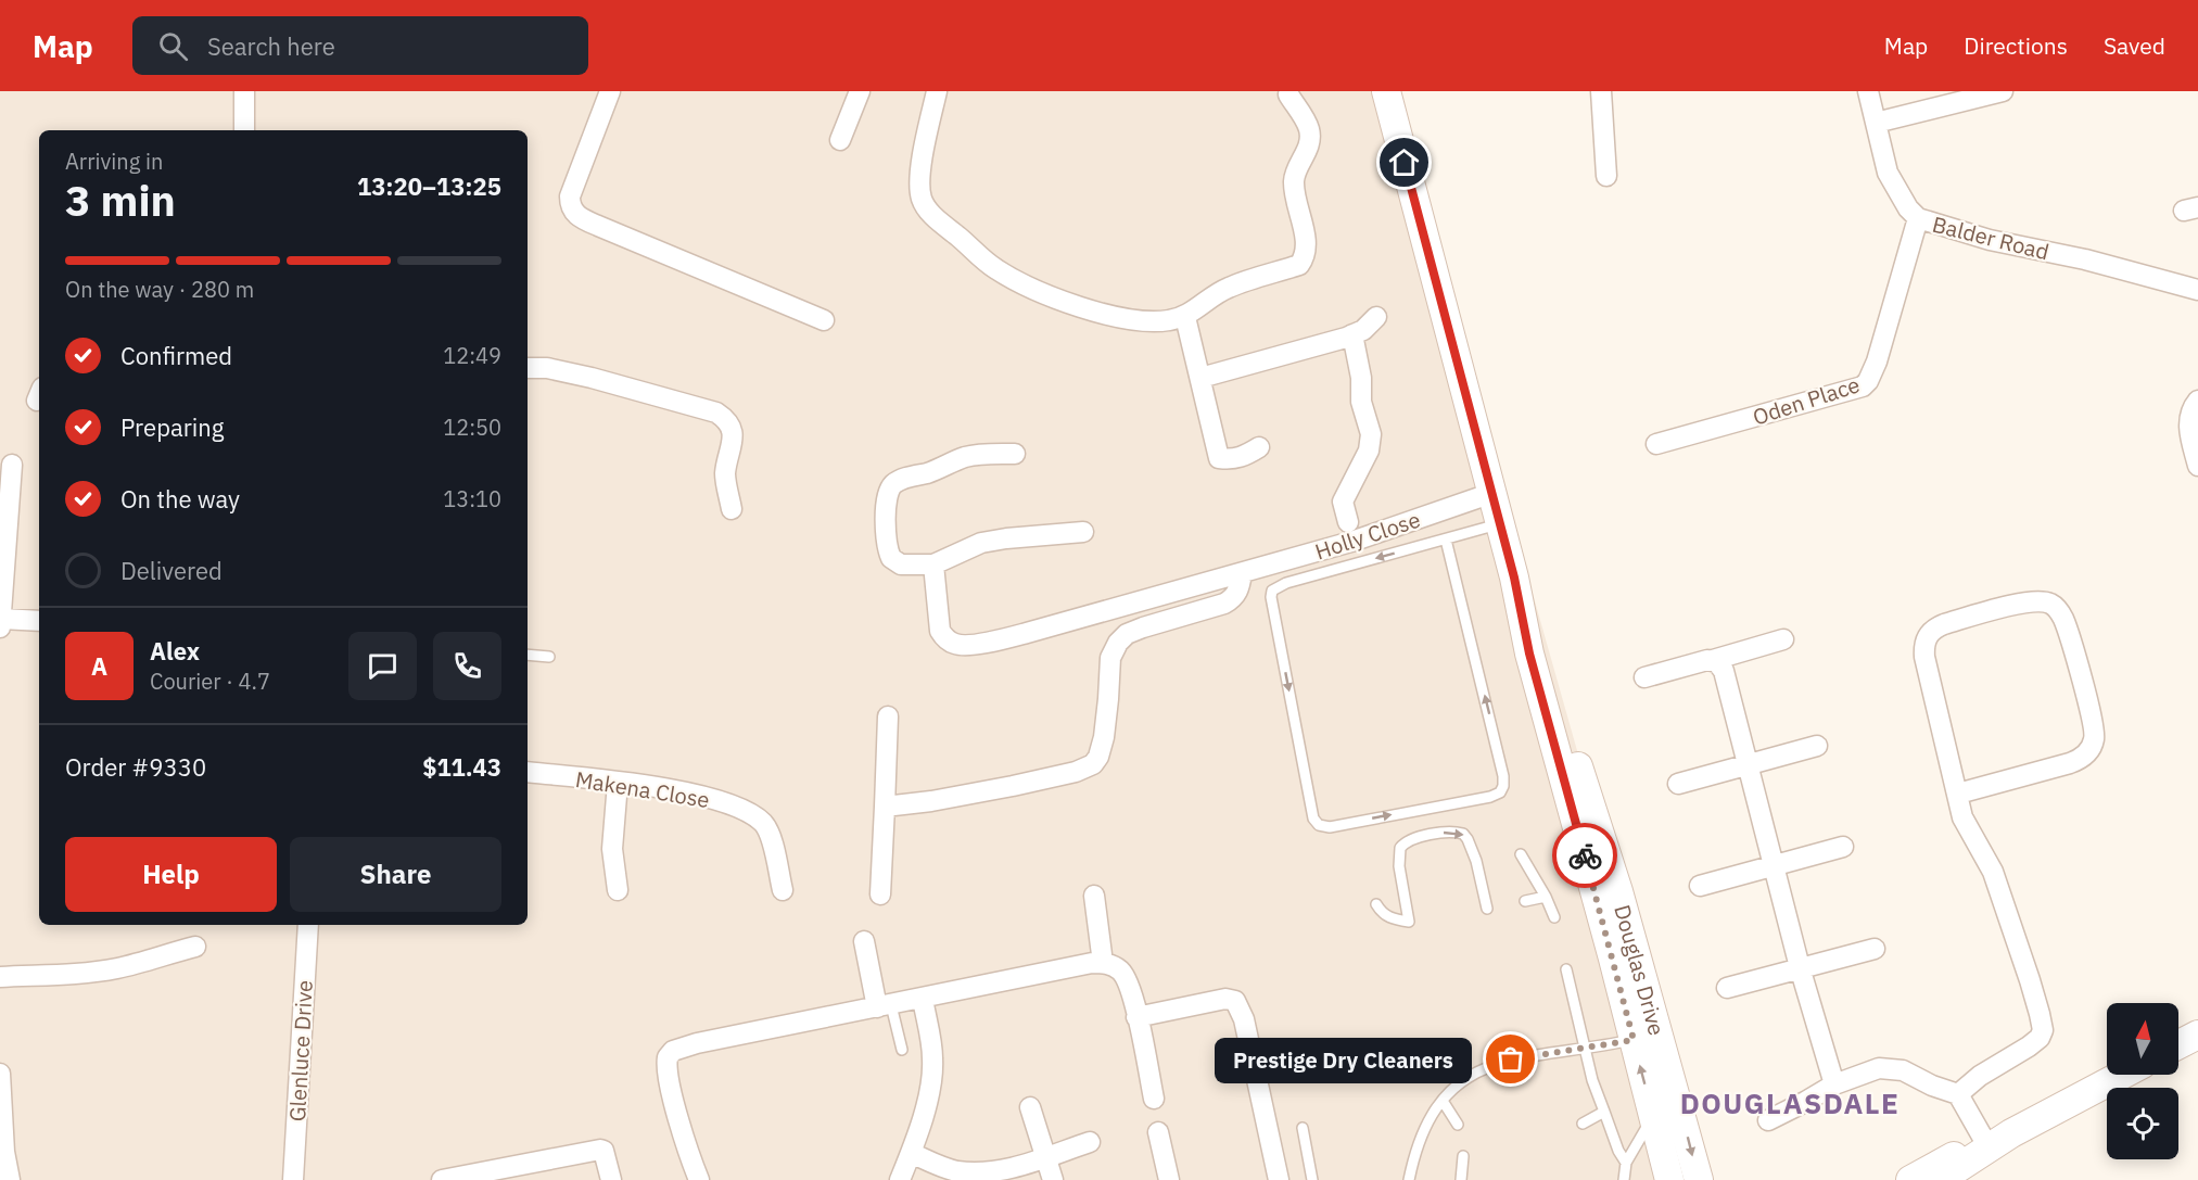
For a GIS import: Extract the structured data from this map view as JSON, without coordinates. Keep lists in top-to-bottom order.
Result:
{
  "streets": {
    "street": [
      "Balder Road",
      "Oden Place",
      "Holly Close",
      "Makena Close",
      "Douglas Drive",
      "Glenluce Drive"
    ]
  },
  "crossings": [
    ["Balder Road", "Oden Place"],
    ["Holly Close", "Douglas Drive"]
  ],
  "districts": ["DOUGLASDALE"],
  "places": ["Prestige Dry Cleaners"],
  "north": "top",
  "page": {
    "header": "Map",
    "search": "Search here",
    "nav": ["Map", "Directions", "Saved"],
    "heading": ["3 min", "Arriving in", "13:20–13:25"],
    "panel": [
      "Alex",
      "Courier · 4.7",
      "Order #9330",
      "$11.43"
    ],
    "bar": "On the way · 280 m",
    "list": [
      ["Confirmed", "12:49"],
      ["Preparing", "12:50"],
      ["On the way", "13:10"],
      "Delivered"
    ],
    "round": "A",
    "buttons": ["Help", "Share"],
    "bubble": "Prestige Dry Cleaners"
  }
}
